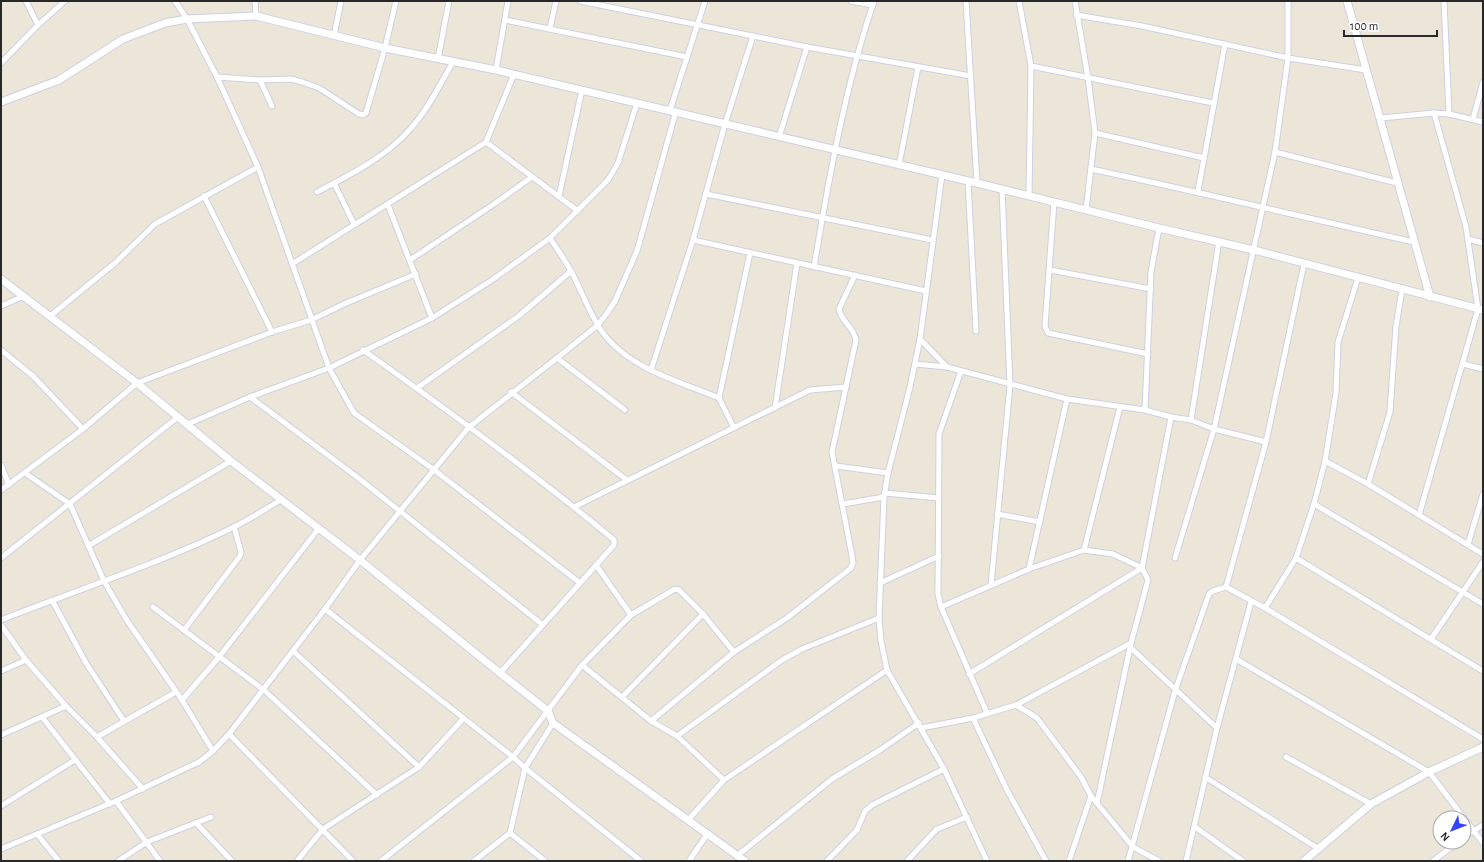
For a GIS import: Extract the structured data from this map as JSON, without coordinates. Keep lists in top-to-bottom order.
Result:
{
  "scale_bar": "100 m",
  "north": "bottom left"
}
